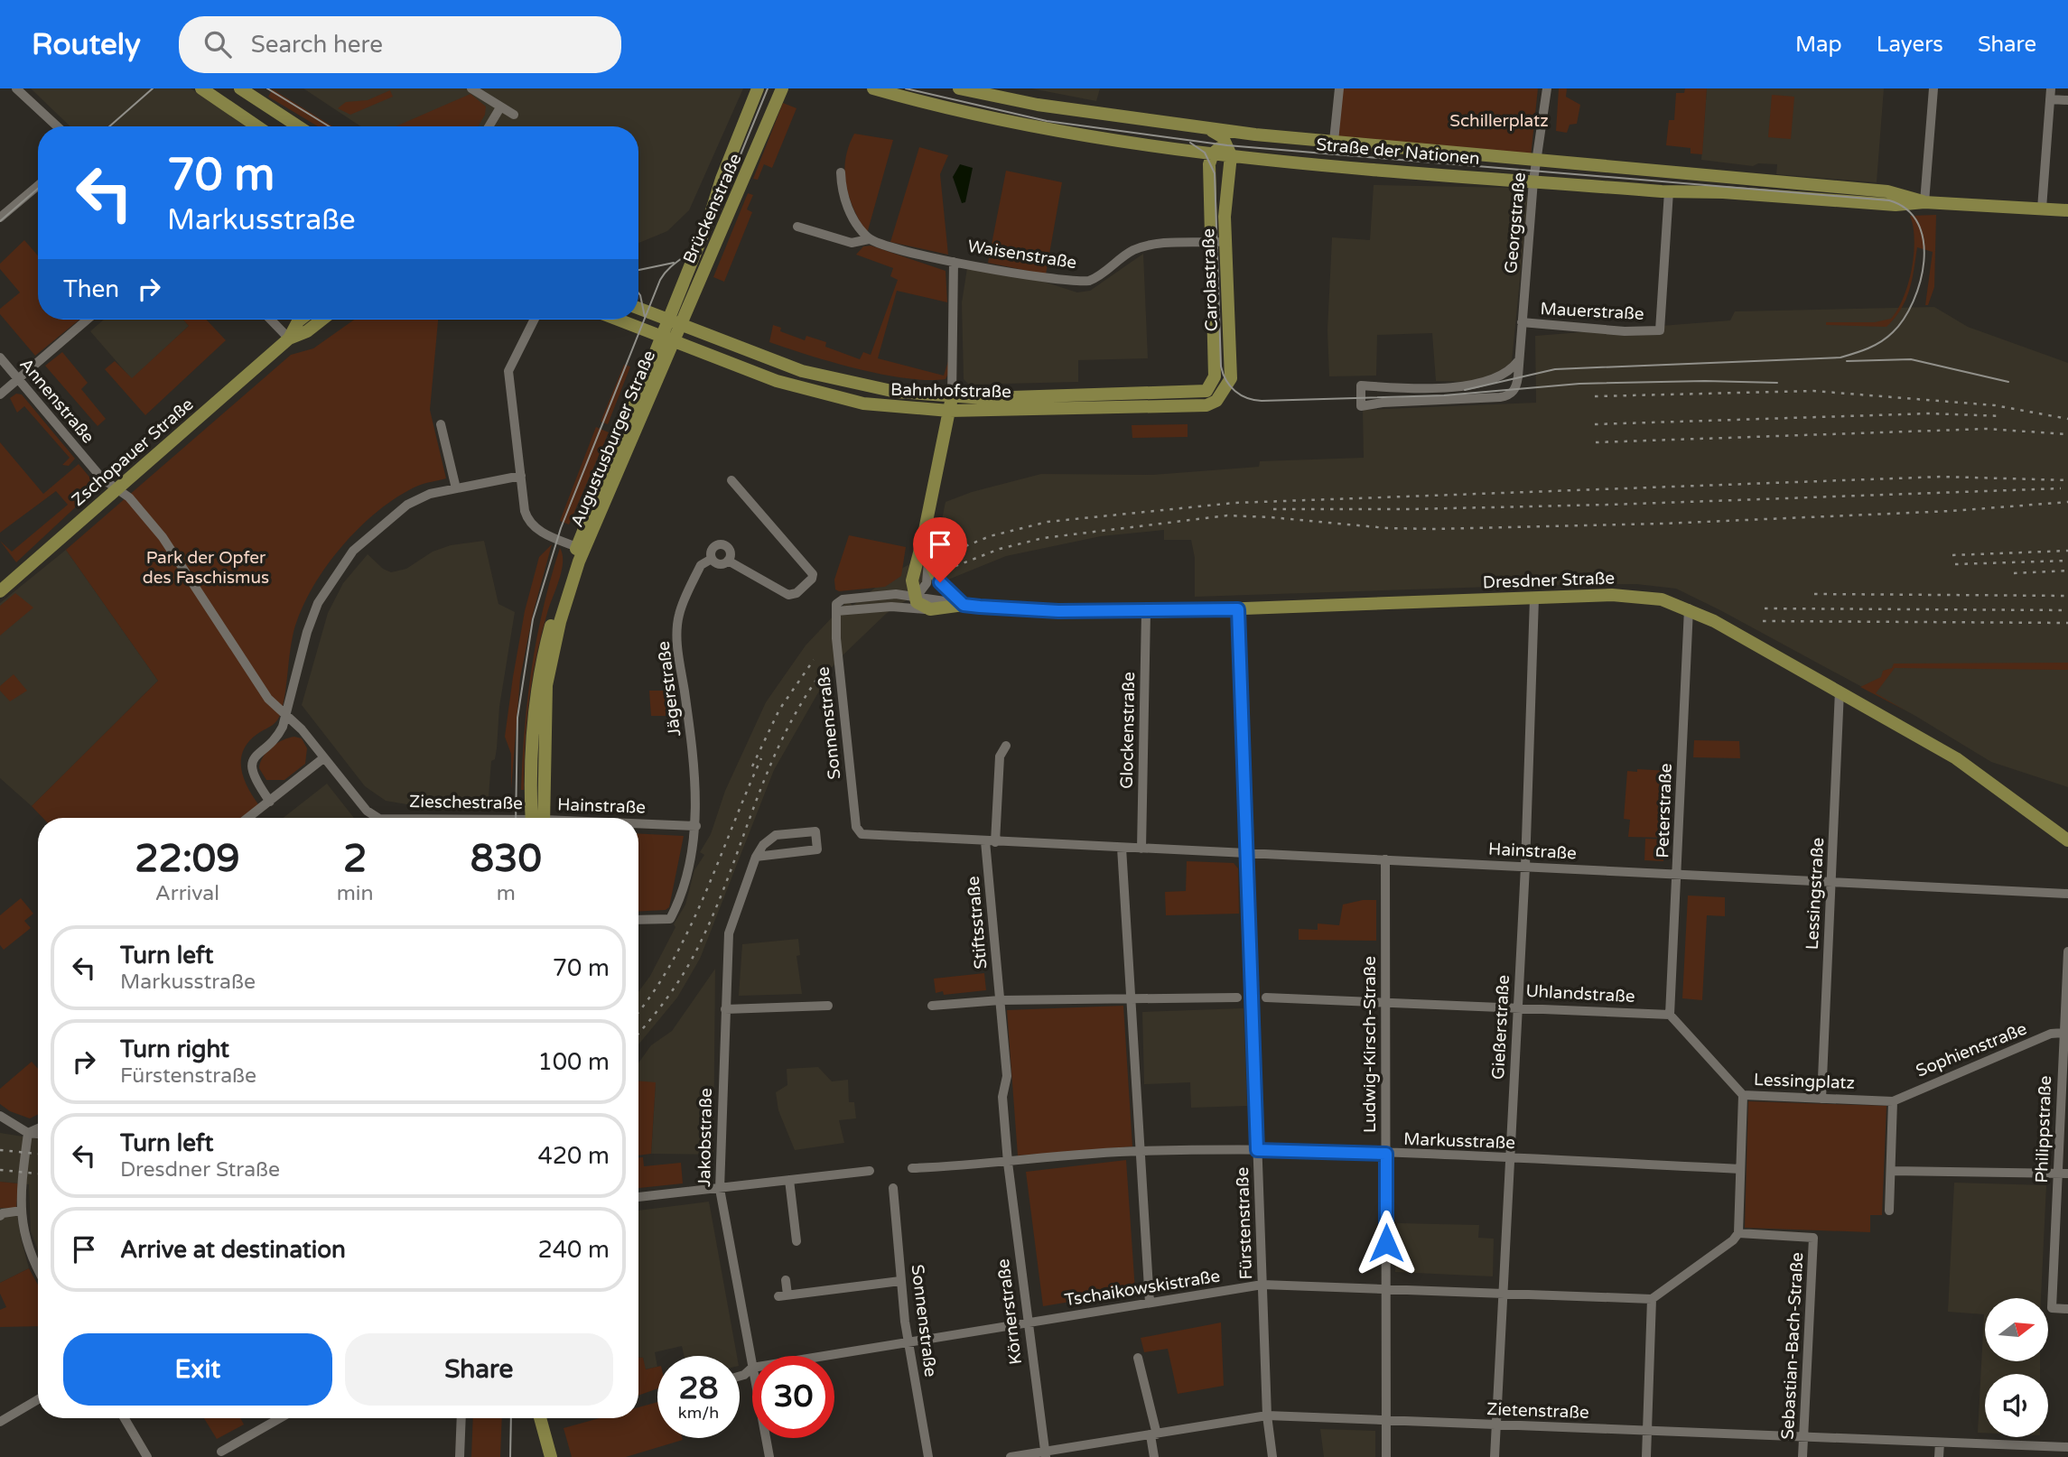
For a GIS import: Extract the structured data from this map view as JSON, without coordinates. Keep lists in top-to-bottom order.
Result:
{
  "streets": {
    "main road": [
      "Straße der Nationen",
      "Brückenstraße",
      "Waisenstraße",
      "Carolastraße",
      "Bahnhofstraße",
      "Augustusburger Straße",
      "Zschopauer Straße",
      "Dresdner Straße"
    ],
    "street": [
      "Georgstraße",
      "Mauerstraße",
      "Annenstraße",
      "Jägerstraße",
      "Sonnenstraße",
      "Glockenstraße",
      "Hainstraße",
      "Peterstraße",
      "Lessingstraße",
      "Stiftsstraße",
      "Uhlandstraße",
      "Gießerstraße",
      "Ludwig-Kirsch-Straße",
      "Sophienstraße",
      "Lessingplatz",
      "Philippstraße",
      "Jakobstraße",
      "Markusstraße",
      "Fürstenstraße",
      "Tschaikowskistraße",
      "Körnerstraße",
      "Sebastian-Bach-Straße",
      "Zietenstraße"
    ]
  },
  "crossings": [
    ["Straße der Nationen", "Georgstraße"],
    ["Straße der Nationen", "Carolastraße"],
    ["Straße der Nationen", "Mauerstraße"],
    ["Brückenstraße", "Bahnhofstraße"],
    ["Brückenstraße", "Augustusburger Straße"],
    ["Georgstraße", "Mauerstraße"],
    ["Waisenstraße", "Carolastraße"],
    ["Waisenstraße", "Bahnhofstraße"],
    ["Waisenstraße", "Dresdner Straße"],
    ["Carolastraße", "Bahnhofstraße"],
    ["Bahnhofstraße", "Augustusburger Straße"],
    ["Annenstraße", "Zschopauer Straße"],
    ["Dresdner Straße", "Sonnenstraße"],
    ["Dresdner Straße", "Glockenstraße"],
    ["Dresdner Straße", "Peterstraße"],
    ["Dresdner Straße", "Lessingstraße"],
    ["Dresdner Straße", "Gießerstraße"],
    ["Dresdner Straße", "Fürstenstraße"],
    ["Jägerstraße", "Hainstraße"],
    ["Sonnenstraße", "Hainstraße"],
    ["Sonnenstraße", "Tschaikowskistraße"],
    ["Glockenstraße", "Hainstraße"],
    ["Hainstraße", "Peterstraße"],
    ["Hainstraße", "Lessingstraße"],
    ["Hainstraße", "Stiftsstraße"],
    ["Hainstraße", "Gießerstraße"],
    ["Hainstraße", "Ludwig-Kirsch-Straße"],
    ["Hainstraße", "Fürstenstraße"],
    ["Peterstraße", "Uhlandstraße"],
    ["Lessingstraße", "Lessingplatz"],
    ["Stiftsstraße", "Markusstraße"],
    ["Stiftsstraße", "Körnerstraße"],
    ["Uhlandstraße", "Gießerstraße"],
    ["Uhlandstraße", "Ludwig-Kirsch-Straße"],
    ["Gießerstraße", "Markusstraße"],
    ["Gießerstraße", "Tschaikowskistraße"],
    ["Gießerstraße", "Zietenstraße"],
    ["Ludwig-Kirsch-Straße", "Markusstraße"],
    ["Ludwig-Kirsch-Straße", "Tschaikowskistraße"],
    ["Ludwig-Kirsch-Straße", "Zietenstraße"],
    ["Sophienstraße", "Lessingplatz"],
    ["Sophienstraße", "Philippstraße"],
    ["Lessingplatz", "Markusstraße"],
    ["Lessingplatz", "Sebastian-Bach-Straße"],
    ["Jakobstraße", "Tschaikowskistraße"],
    ["Markusstraße", "Fürstenstraße"],
    ["Markusstraße", "Körnerstraße"],
    ["Fürstenstraße", "Tschaikowskistraße"],
    ["Fürstenstraße", "Zietenstraße"],
    ["Tschaikowskistraße", "Körnerstraße"],
    ["Körnerstraße", "Zietenstraße"],
    ["Sebastian-Bach-Straße", "Zietenstraße"]
  ],
  "parks": ["Schillerplatz", "Park der Opfer des Faschismus"],
  "north": "right",
  "page": {
    "header": "Routely",
    "search": "Search here",
    "nav": ["Map", "Layers", "Share"],
    "turn": ["70 m", "Markusstraße"],
    "then": "Then",
    "eta": [
      "22:09",
      "Arrival",
      "2",
      "min",
      "830",
      "m"
    ],
    "list": [
      {
        "name": "Turn left",
        "note": "Markusstraße",
        "value": "70 m"
      },
      {
        "name": "Turn right",
        "note": "Fürstenstraße",
        "value": "100 m"
      },
      {
        "name": "Turn left",
        "note": "Dresdner Straße",
        "value": "420 m"
      },
      {
        "name": "Arrive at destination",
        "value": "240 m"
      }
    ],
    "buttons": ["Exit", "Share"],
    "speed": "28 km/h",
    "limit": "30"
  }
}
